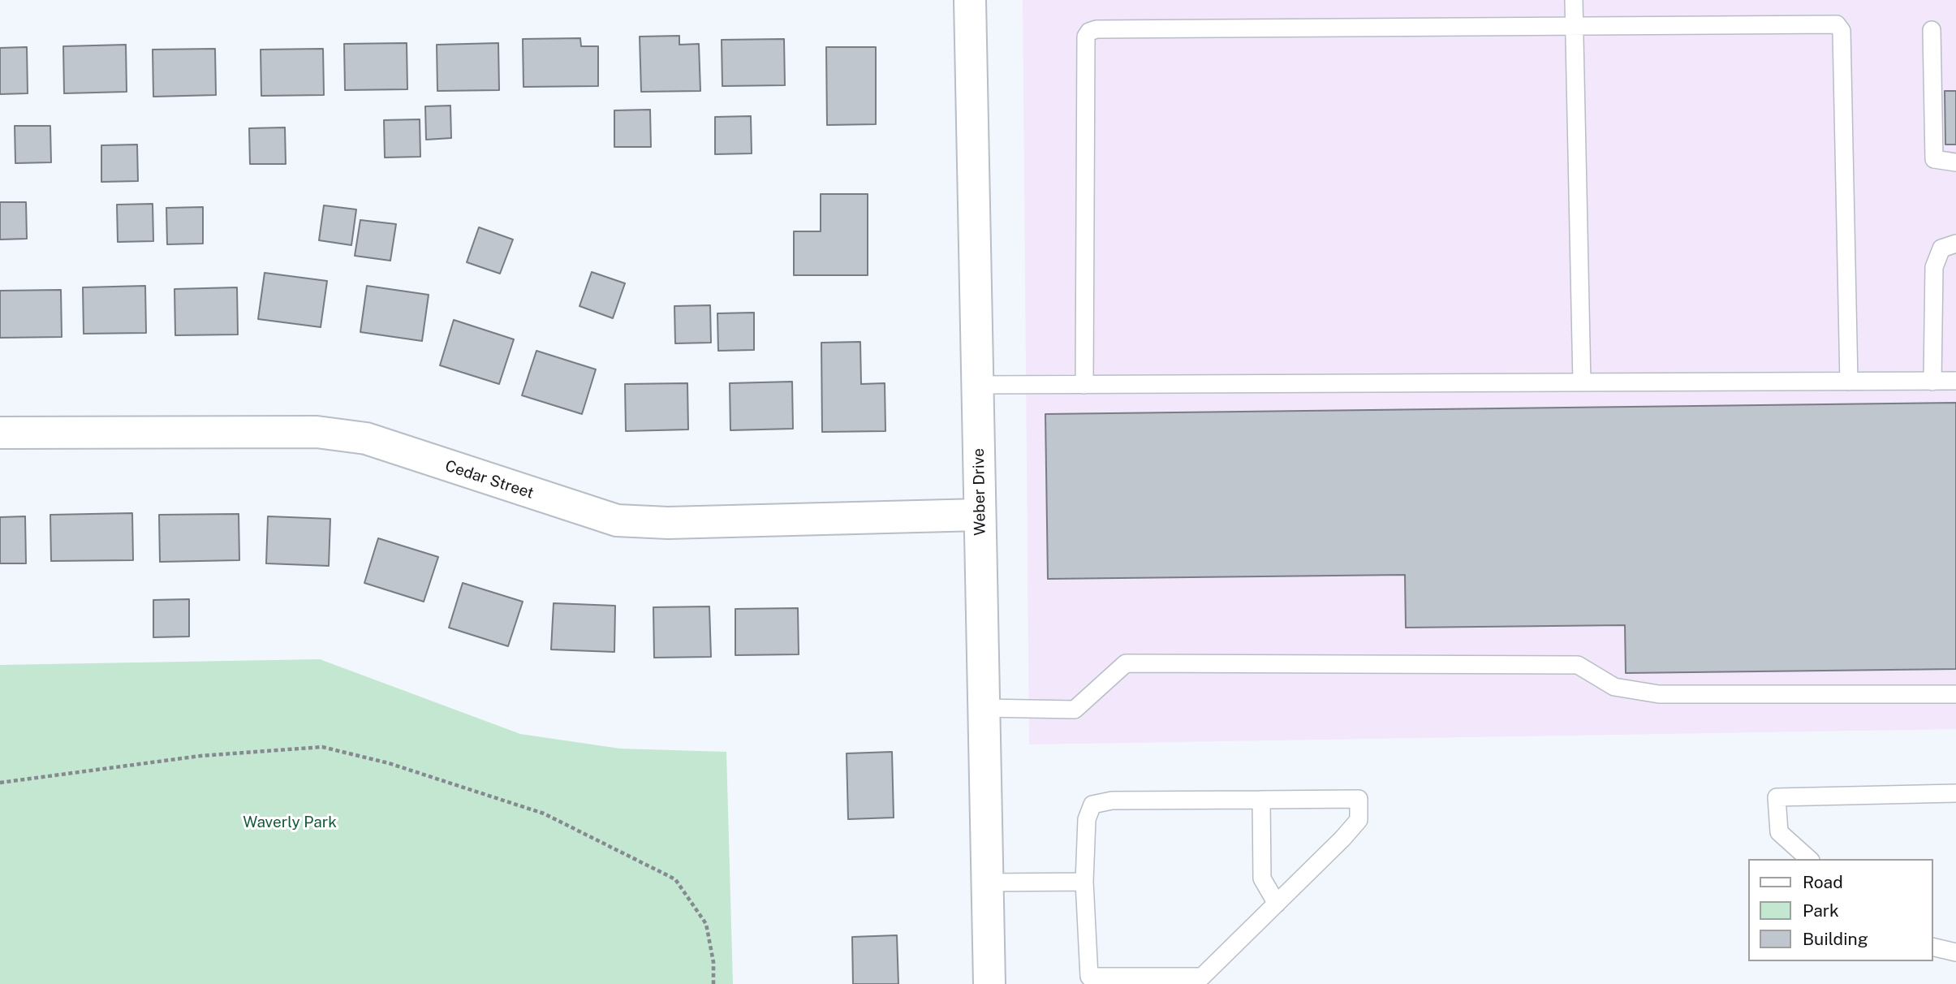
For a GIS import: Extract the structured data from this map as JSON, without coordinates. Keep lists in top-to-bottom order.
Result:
{
  "streets": {
    "street": ["Cedar Street", "Weber Drive"]
  },
  "crossings": [
    ["Cedar Street", "Weber Drive"]
  ],
  "parks": ["Waverly Park"],
  "legend": ["Road", "Park", "Building"]
}
